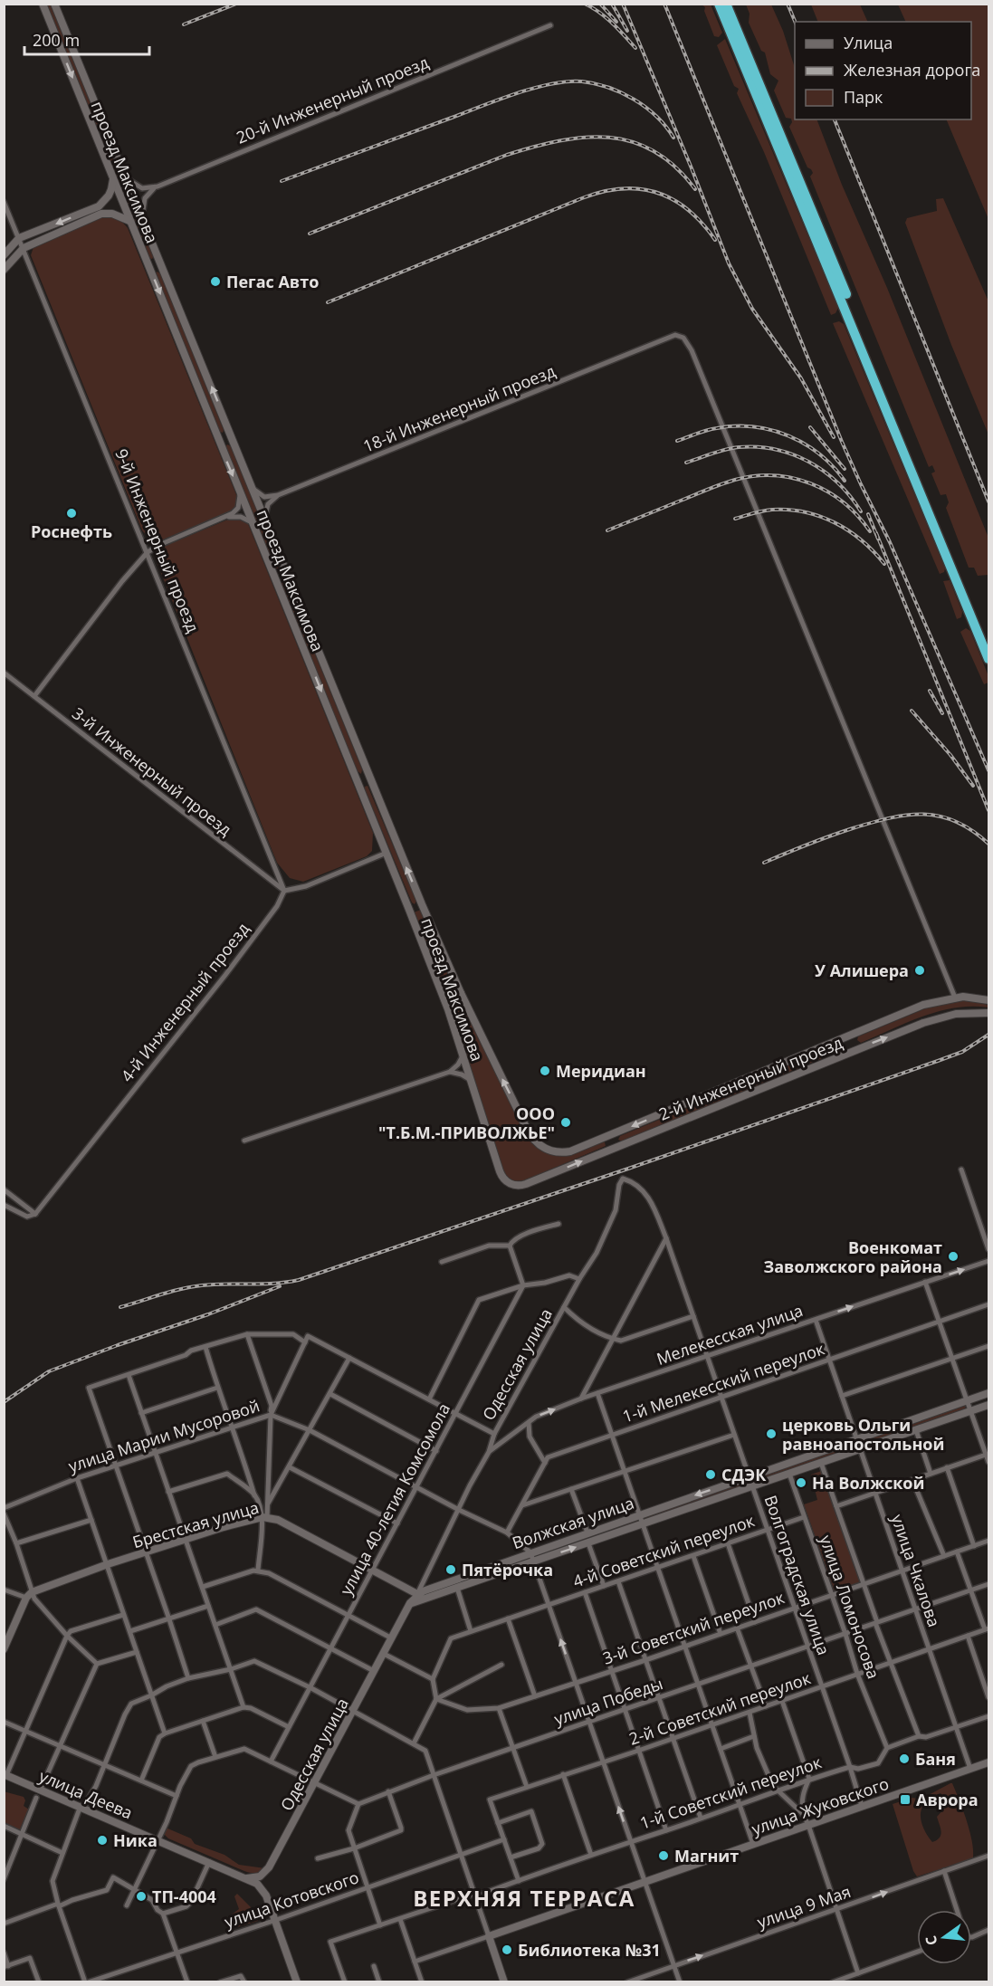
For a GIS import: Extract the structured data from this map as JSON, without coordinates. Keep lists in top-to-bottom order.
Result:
{
  "streets": {
    "main road": [
      "проезд Максимова",
      "2-й Инженерный проезд",
      "Одесская улица",
      "Волжская улица",
      "Брестская улица",
      "улица Деева",
      "улица Жуковского"
    ],
    "street": [
      "20-й Инженерный проезд",
      "18-й Инженерный проезд",
      "9-й Инженерный проезд",
      "3-й Инженерный проезд",
      "4-й Инженерный проезд",
      "Мелекесская улица",
      "1-й Мелекесский переулок",
      "улица Марии Мусоровой",
      "улица 40-летия Комсомола",
      "4-й Советский переулок",
      "улица Чкалова",
      "Волгоградская улица",
      "улица Ломоносова",
      "3-й Советский переулок",
      "улица Победы",
      "2-й Советский переулок",
      "1-й Советский переулок",
      "улица Котовского",
      "улица 9 Мая"
    ]
  },
  "crossings": [
    ["проезд Максимова", "2-й Инженерный проезд"],
    ["18-й Инженерный проезд", "2-й Инженерный проезд"],
    ["9-й Инженерный проезд", "3-й Инженерный проезд"],
    ["9-й Инженерный проезд", "4-й Инженерный проезд"],
    ["3-й Инженерный проезд", "4-й Инженерный проезд"],
    ["Мелекесская улица", "Одесская улица"],
    ["Мелекесская улица", "улица Чкалова"],
    ["Мелекесская улица", "Волгоградская улица"],
    ["Одесская улица", "улица Марии Мусоровой"],
    ["Одесская улица", "Волжская улица"],
    ["Одесская улица", "Брестская улица"],
    ["Одесская улица", "Волгоградская улица"],
    ["1-й Мелекесский переулок", "улица Чкалова"],
    ["1-й Мелекесский переулок", "Волгоградская улица"],
    ["улица Марии Мусоровой", "улица 40-летия Комсомола"],
    ["улица Марии Мусоровой", "Волжская улица"],
    ["улица 40-летия Комсомола", "Брестская улица"],
    ["Волжская улица", "Брестская улица"],
    ["Волжская улица", "улица Чкалова"],
    ["Волжская улица", "Волгоградская улица"],
    ["Волжская улица", "улица Ломоносова"],
    ["4-й Советский переулок", "Волгоградская улица"],
    ["4-й Советский переулок", "улица Ломоносова"],
    ["улица Чкалова", "3-й Советский переулок"],
    ["улица Чкалова", "улица Победы"],
    ["улица Чкалова", "2-й Советский переулок"],
    ["улица Чкалова", "1-й Советский переулок"],
    ["улица Чкалова", "улица Жуковского"],
    ["Волгоградская улица", "3-й Советский переулок"],
    ["Волгоградская улица", "улица Победы"],
    ["Волгоградская улица", "2-й Советский переулок"],
    ["Волгоградская улица", "1-й Советский переулок"],
    ["Волгоградская улица", "улица Жуковского"],
    ["улица Ломоносова", "3-й Советский переулок"],
    ["улица Ломоносова", "улица Победы"],
    ["улица Ломоносова", "2-й Советский переулок"],
    ["улица Ломоносова", "1-й Советский переулок"]
  ],
  "one_way": ["Мелекесская улица", "улица 9 Мая"],
  "districts": ["ВЕРХНЯЯ ТЕРРАСА"],
  "places": {
    "other": [
      "Пегас Авто",
      "Роснефть",
      "У Алишера",
      "Меридиан",
      "ООО \"Т.Б.М.-ПРИВОЛЖЬЕ\"",
      "Военкомат Заволжского района",
      "церковь Ольги равноапостольной",
      "СДЭК",
      "На Волжской",
      "Пятёрочка",
      "Баня",
      "Ника",
      "Магнит",
      "ТП-4004",
      "Библиотека №31"
    ],
    "transit": ["Аврора"]
  },
  "legend": ["Улица", "Железная дорога", "Парк"],
  "scale_bar": "200 m",
  "north": "left"
}
